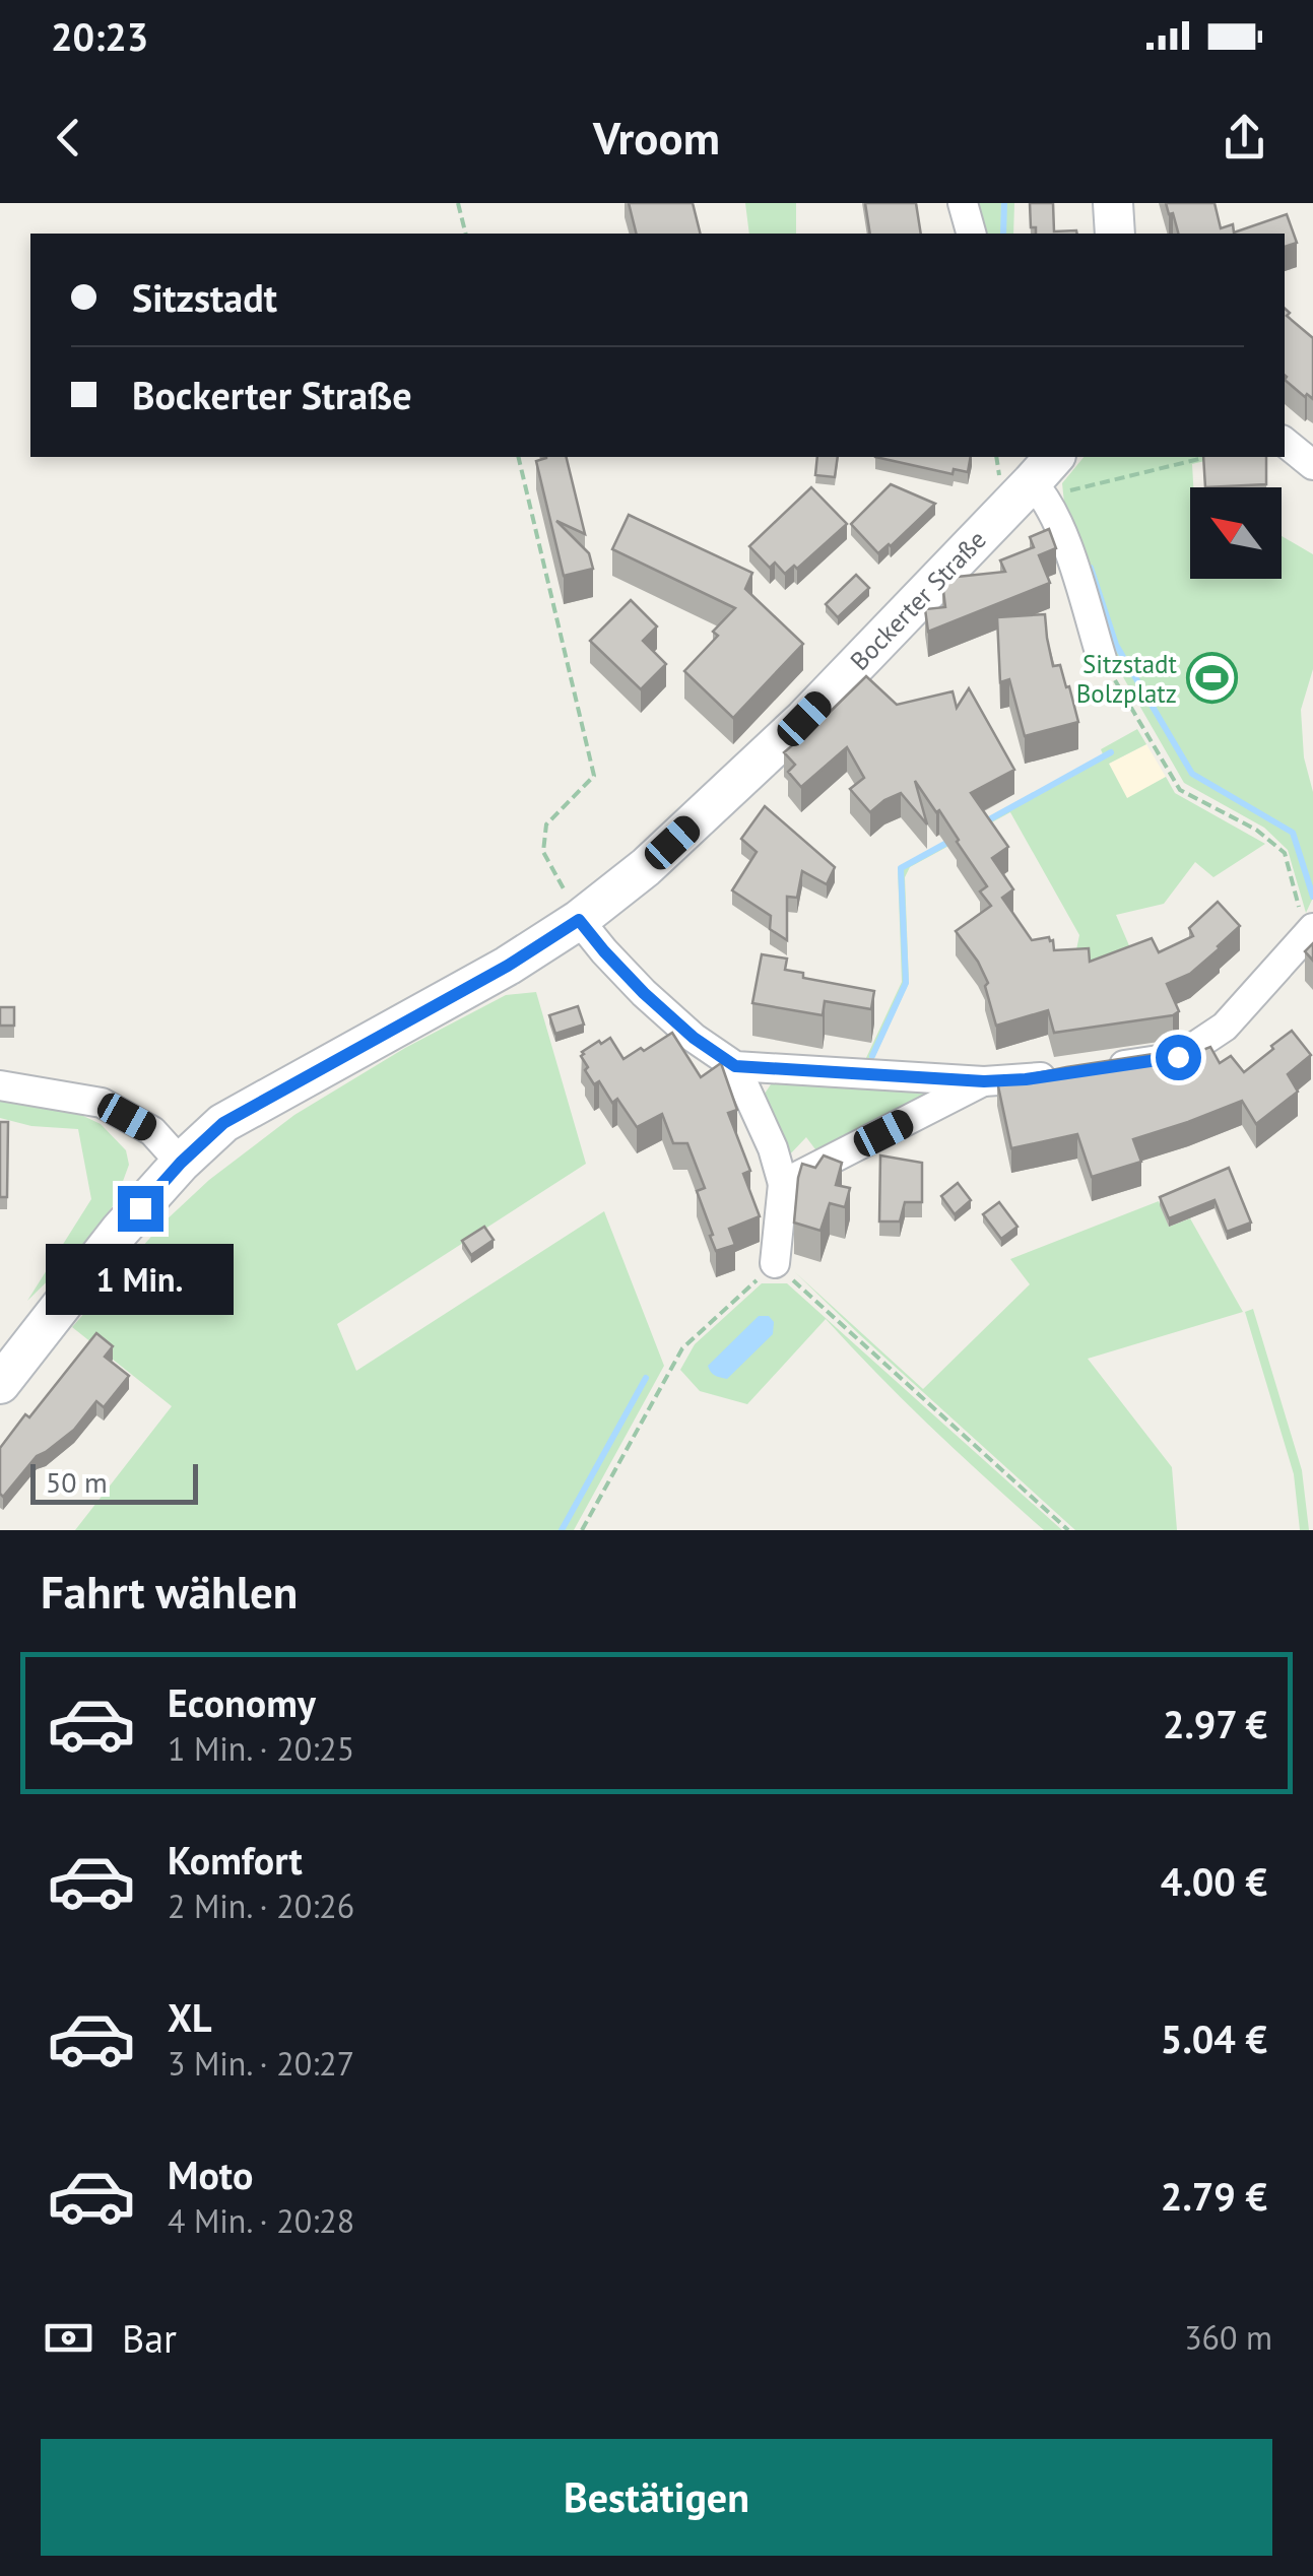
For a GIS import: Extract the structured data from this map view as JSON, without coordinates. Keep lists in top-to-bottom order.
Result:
{
  "streets": {
    "street": ["Bockerter Straße"]
  },
  "places": {
    "sports": ["Sitzstadt Bolzplatz"]
  },
  "scale_bar": "50 m",
  "north": "top left",
  "page": {
    "status": "20:23",
    "header": "Vroom",
    "banner": ["Sitzstadt", "Bockerter Straße"],
    "bubble": "1 Min.",
    "scale": "50 m",
    "heading": "Fahrt wählen",
    "list": [
      {
        "name": "Economy",
        "note": "1 Min. · 20:25",
        "value": "2.97 €"
      },
      {
        "name": "Komfort",
        "note": "2 Min. · 20:26",
        "value": "4.00 €"
      },
      {
        "name": "XL",
        "note": "3 Min. · 20:27",
        "value": "5.04 €"
      },
      {
        "name": "Moto",
        "note": "4 Min. · 20:28",
        "value": "2.79 €"
      }
    ],
    "pay": ["Bar", "360 m"],
    "buttons": "Bestätigen"
  }
}
